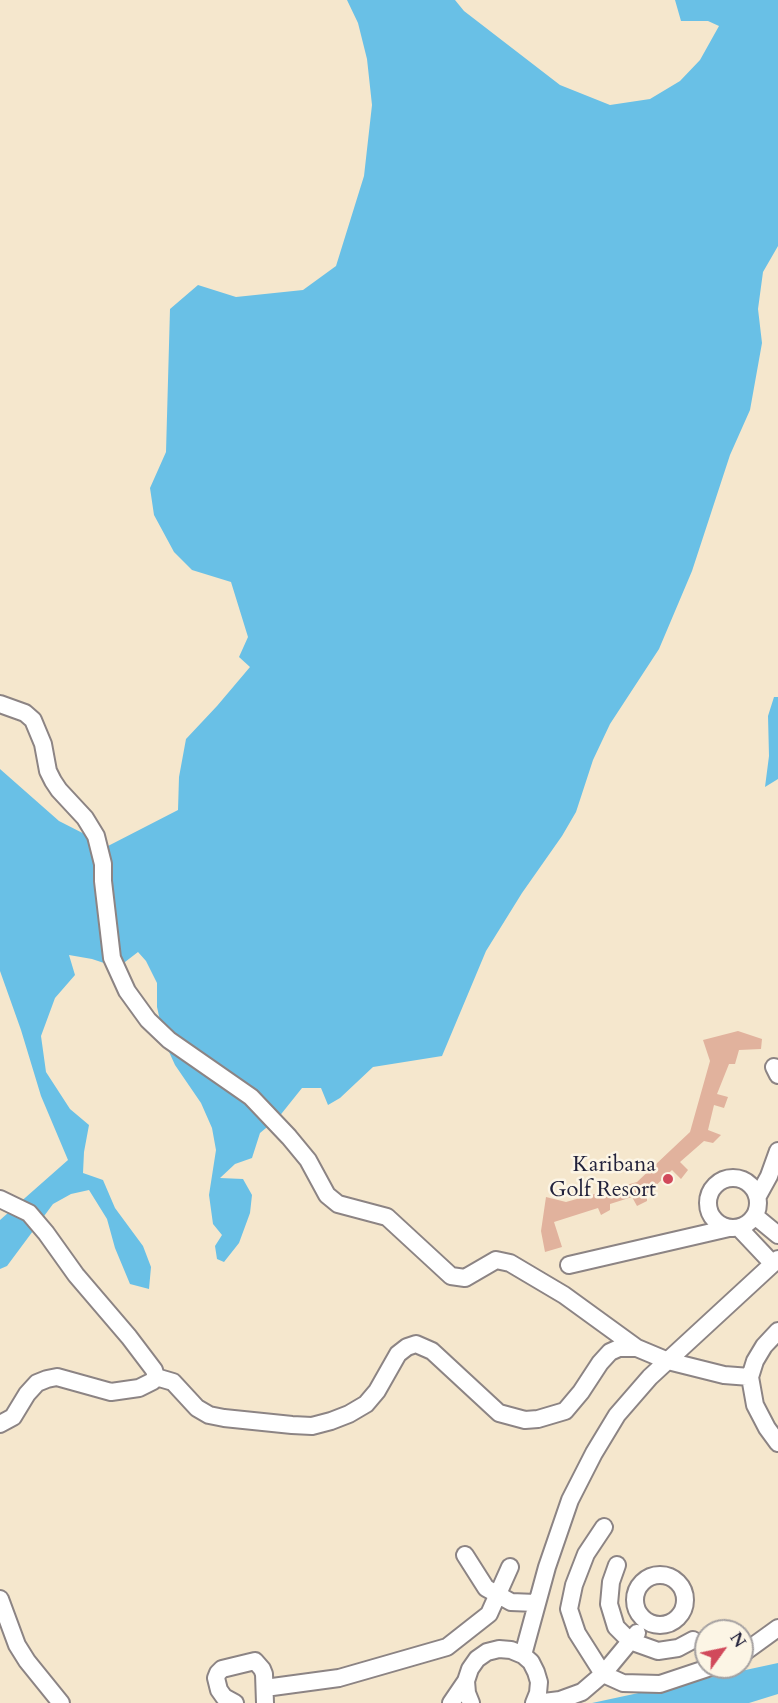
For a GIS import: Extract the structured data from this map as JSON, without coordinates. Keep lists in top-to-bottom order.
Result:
{
  "places": ["Karibana Golf Resort"],
  "north": "top right"
}
